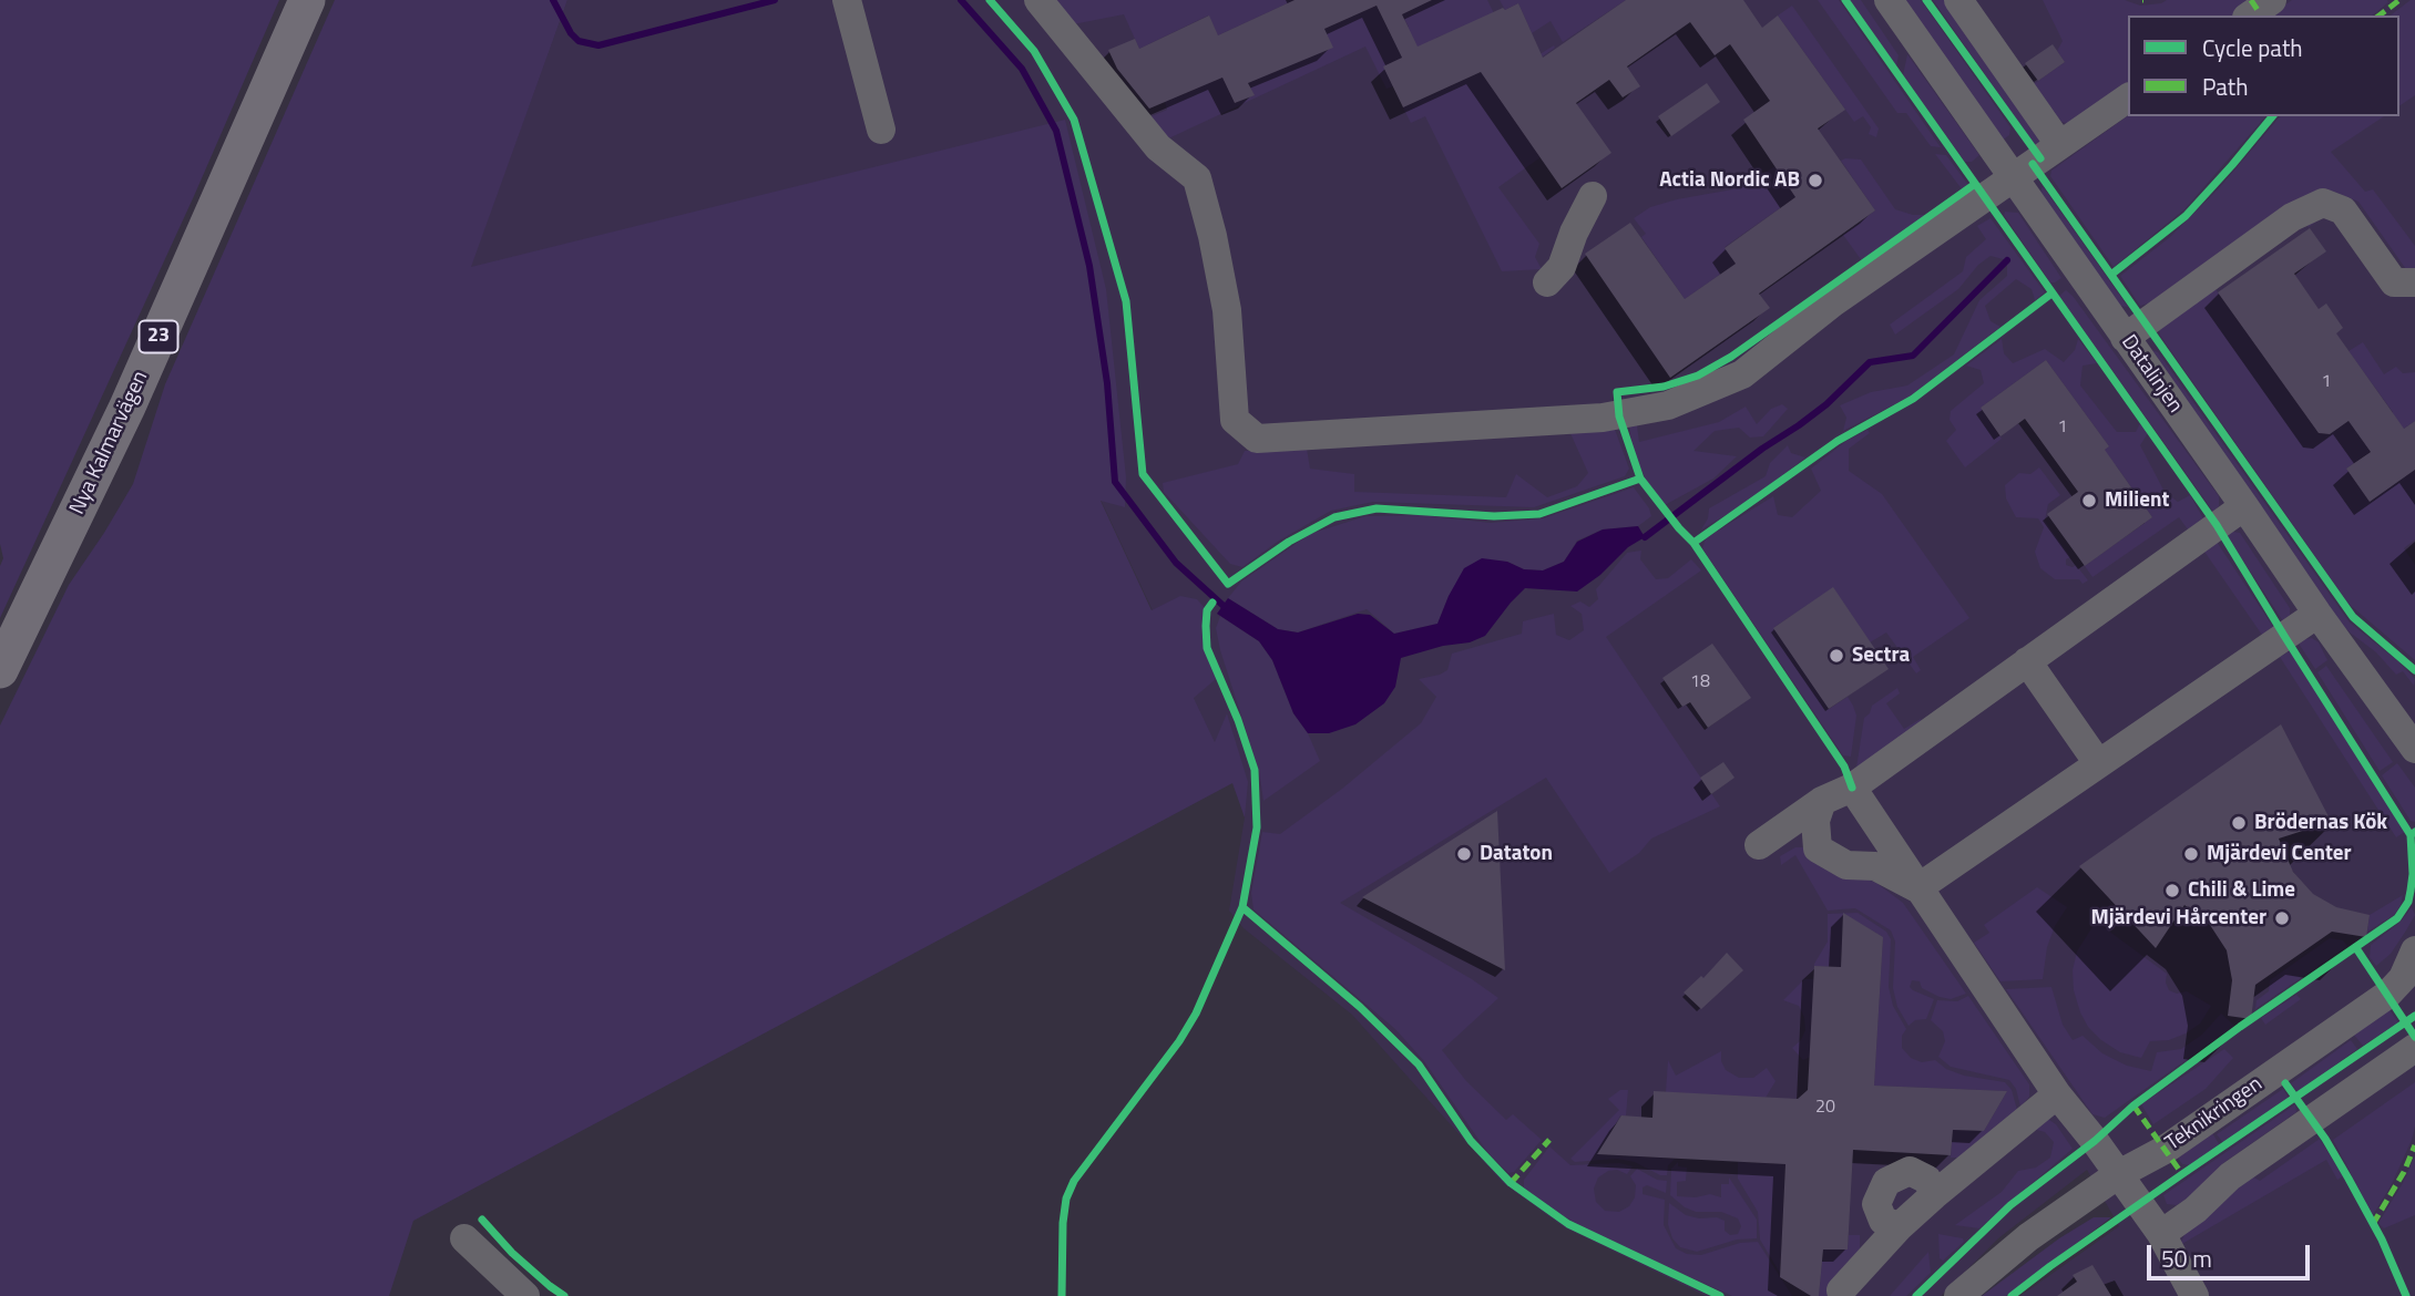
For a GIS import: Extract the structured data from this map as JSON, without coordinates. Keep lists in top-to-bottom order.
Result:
{
  "streets": {
    "main road": ["23", "Nya Kalmarvägen"],
    "street": ["Datalinjen", "Teknikringen"]
  },
  "places": [
    "Actia Nordic AB",
    "Milient",
    "Sectra",
    "Brödernas Kök",
    "Dataton",
    "Mjärdevi Center",
    "Chili & Lime",
    "Mjärdevi Hårcenter"
  ],
  "house_numbers": [
    "1",
    "1",
    "18",
    "20"
  ],
  "legend": ["Cycle path", "Path"],
  "scale_bar": "50 m"
}
